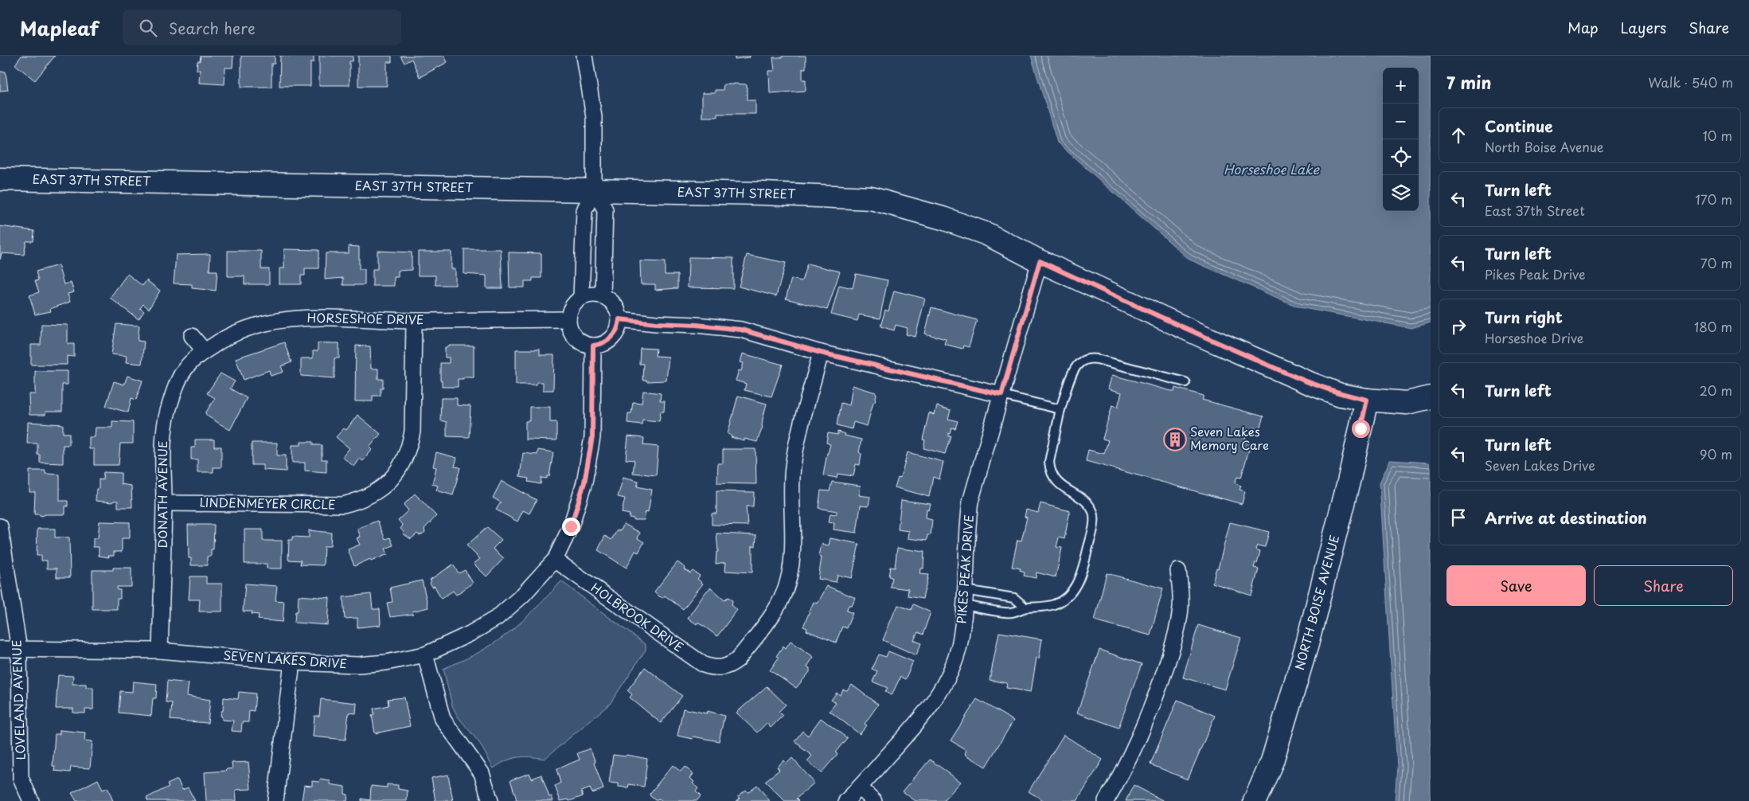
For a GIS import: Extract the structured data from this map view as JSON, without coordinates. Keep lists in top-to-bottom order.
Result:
{
  "streets": {
    "main road": ["EAST 37TH STREET", "NORTH BOISE AVENUE"],
    "street": [
      "HORSESHOE DRIVE",
      "DONATH AVENUE",
      "LINDENMEYER CIRCLE",
      "PIKES PEAK DRIVE",
      "HOLBROOK DRIVE",
      "SEVEN LAKES DRIVE",
      "LOVELAND AVENUE"
    ]
  },
  "crossings": [
    ["EAST 37TH STREET", "PIKES PEAK DRIVE"],
    ["EAST 37TH STREET", "NORTH BOISE AVENUE"],
    ["HORSESHOE DRIVE", "DONATH AVENUE"],
    ["HORSESHOE DRIVE", "LINDENMEYER CIRCLE"],
    ["HORSESHOE DRIVE", "SEVEN LAKES DRIVE"],
    ["DONATH AVENUE", "LINDENMEYER CIRCLE"],
    ["DONATH AVENUE", "SEVEN LAKES DRIVE"],
    ["HOLBROOK DRIVE", "SEVEN LAKES DRIVE"],
    ["SEVEN LAKES DRIVE", "LOVELAND AVENUE"]
  ],
  "water": ["Horseshoe Lake"],
  "places": {
    "building": ["Seven Lakes Memory Care"]
  },
  "page": {
    "header": "Mapleaf",
    "search": "Search here",
    "nav": ["Map", "Layers", "Share"],
    "heading": ["7 min", "Walk · 540 m"],
    "map_buttons": ["+", "−"],
    "list": [
      ["Continue", "North Boise Avenue", "10 m"],
      ["Turn left", "East 37th Street", "170 m"],
      ["Turn left", "Pikes Peak Drive", "70 m"],
      ["Turn right", "Horseshoe Drive", "180 m"],
      ["Turn left", "20 m"],
      ["Turn left", "Seven Lakes Drive", "90 m"],
      "Arrive at destination"
    ],
    "buttons": ["Save", "Share"]
  }
}
